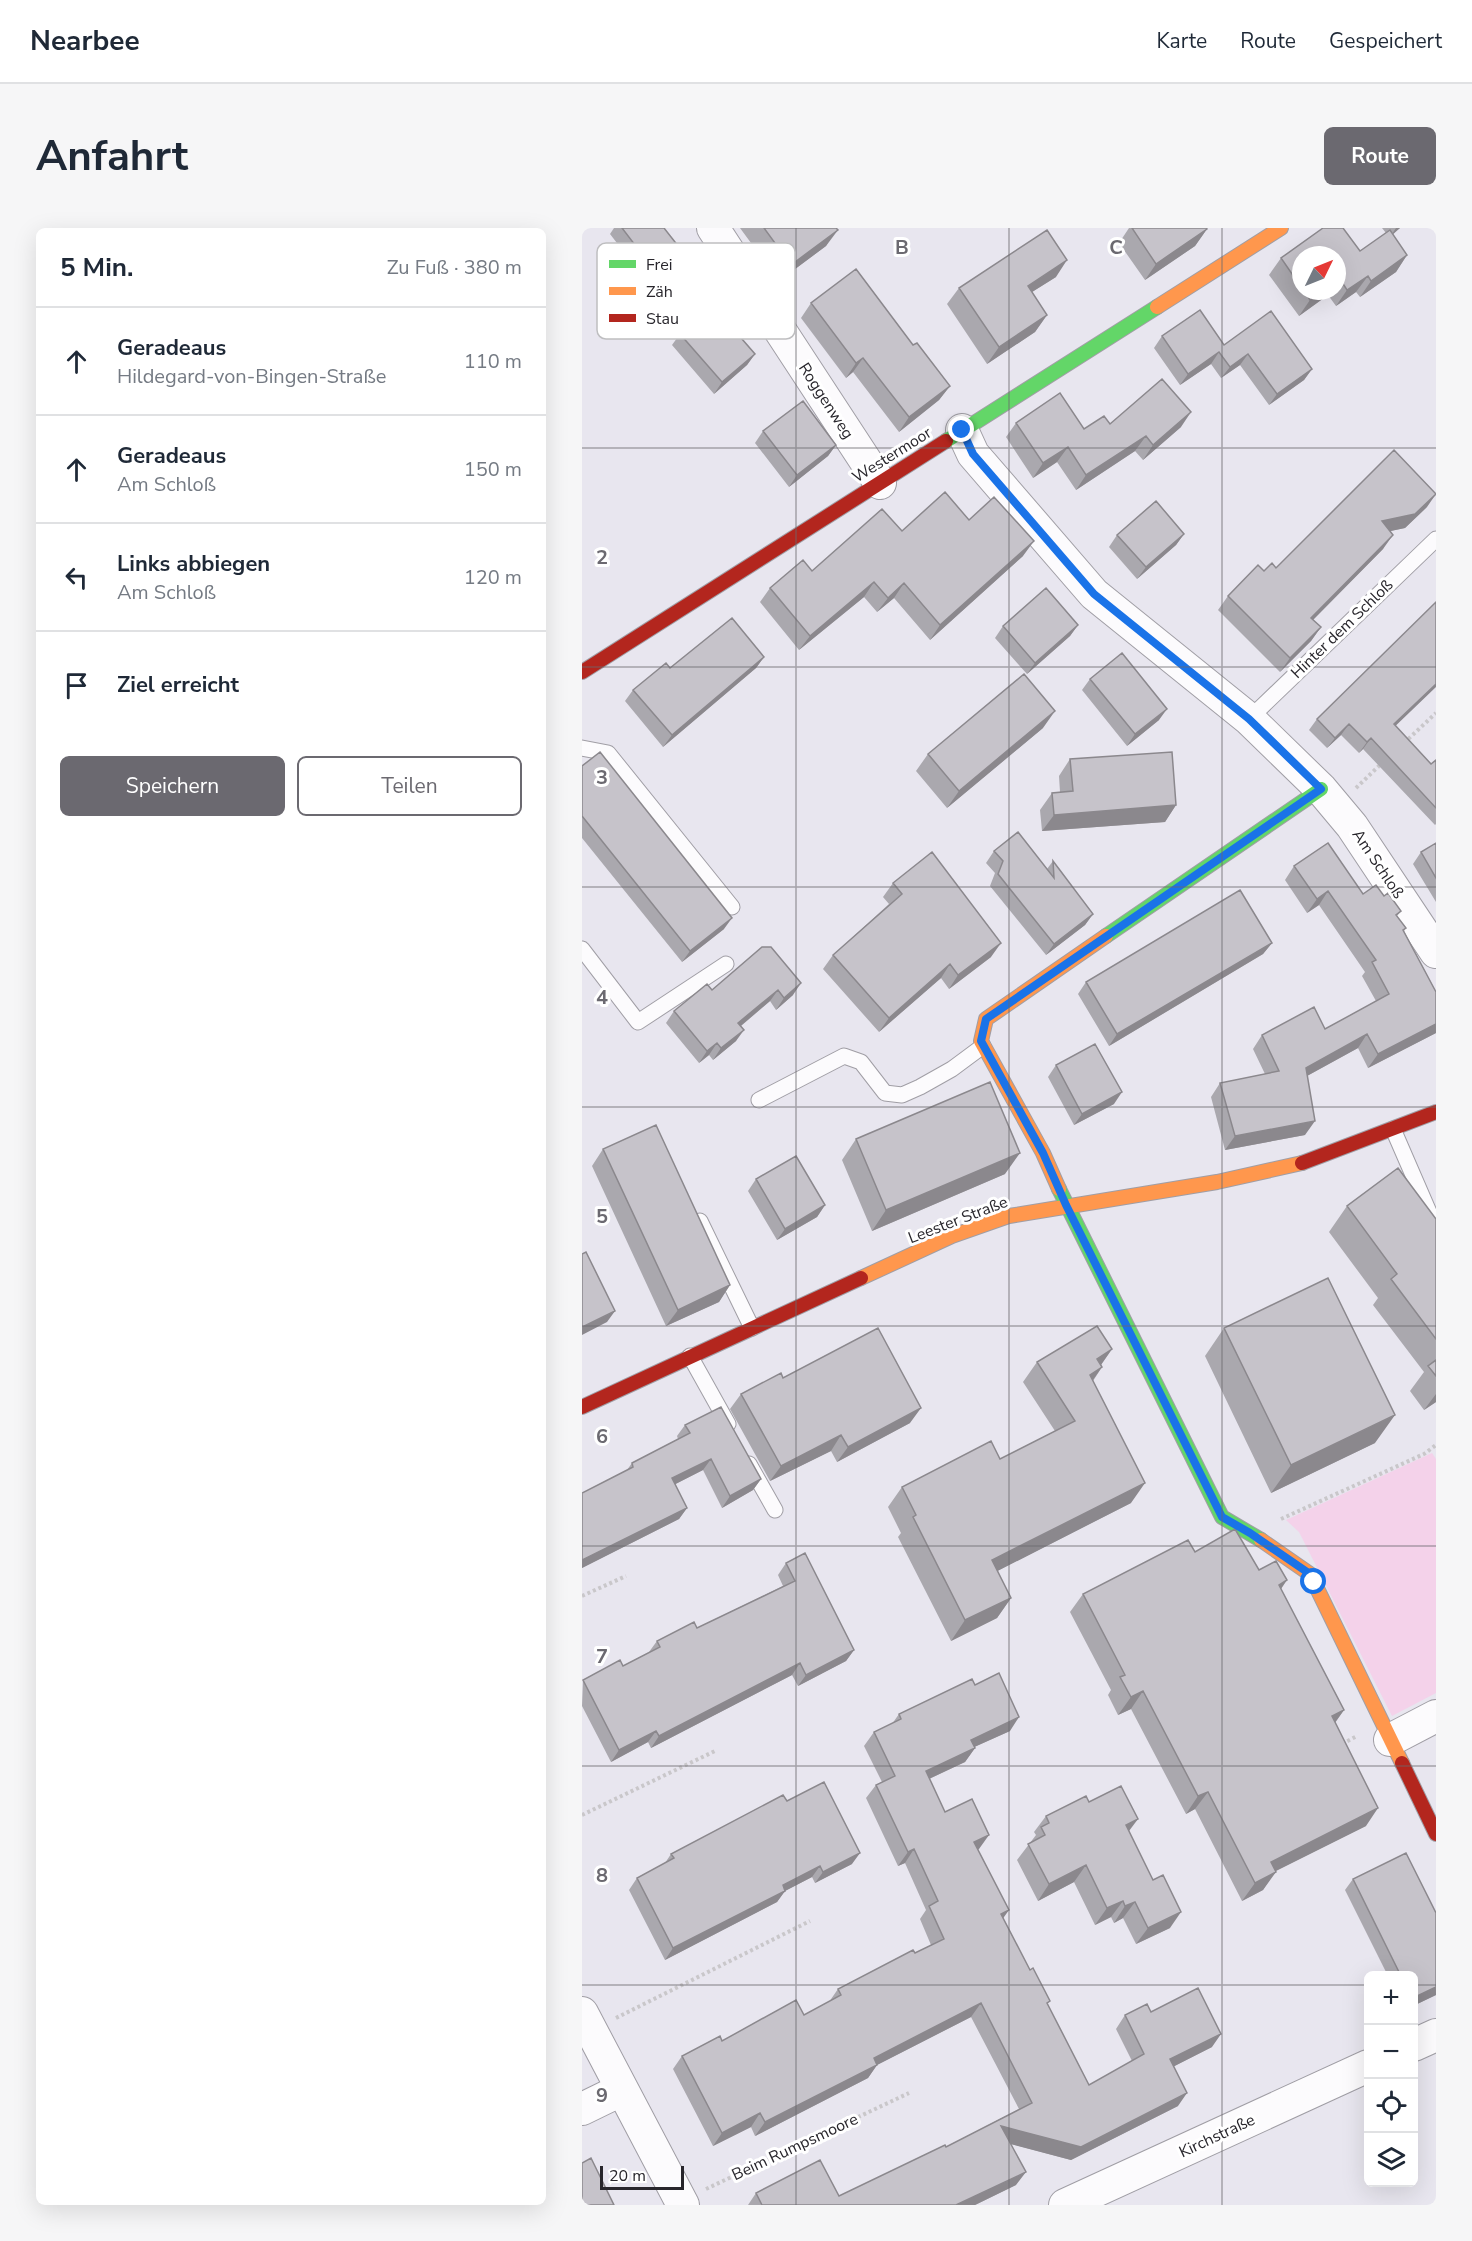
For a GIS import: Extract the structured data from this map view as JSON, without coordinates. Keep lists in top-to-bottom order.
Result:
{
  "streets": {
    "street": [
      "Roggenweg",
      "Westermoor",
      "Am Schloß",
      "Leester Straße",
      "Kirchstraße"
    ],
    "lane": ["Hinter dem Schloß"],
    "path": ["Beim Rumpsmoore"]
  },
  "crossings": [
    ["Roggenweg", "Westermoor"],
    ["Westermoor", "Am Schloß"],
    ["Hinter dem Schloß", "Am Schloß"]
  ],
  "legend": ["Frei", "Zäh", "Stau"],
  "scale_bar": "20 m",
  "north": "top right",
  "page": {
    "header": "Nearbee",
    "nav": ["Karte", "Route", "Gespeichert"],
    "buttons": [
      "Route",
      ["Speichern", "Teilen"]
    ],
    "title": "Anfahrt",
    "heading": ["5 Min.", "Zu Fuß · 380 m"],
    "list": [
      ["Geradeaus", "Hildegard-von-Bingen-Straße", "110 m"],
      ["Geradeaus", "Am Schloß", "150 m"],
      ["Links abbiegen", "Am Schloß", "120 m"],
      "Ziel erreicht"
    ],
    "map_buttons": ["+", "−"],
    "scale": "20 m"
  },
  "grid": {
    "columns": ["B", "C"],
    "rows": [
      "2",
      "3",
      "4",
      "5",
      "6",
      "7",
      "8",
      "9"
    ]
  }
}
